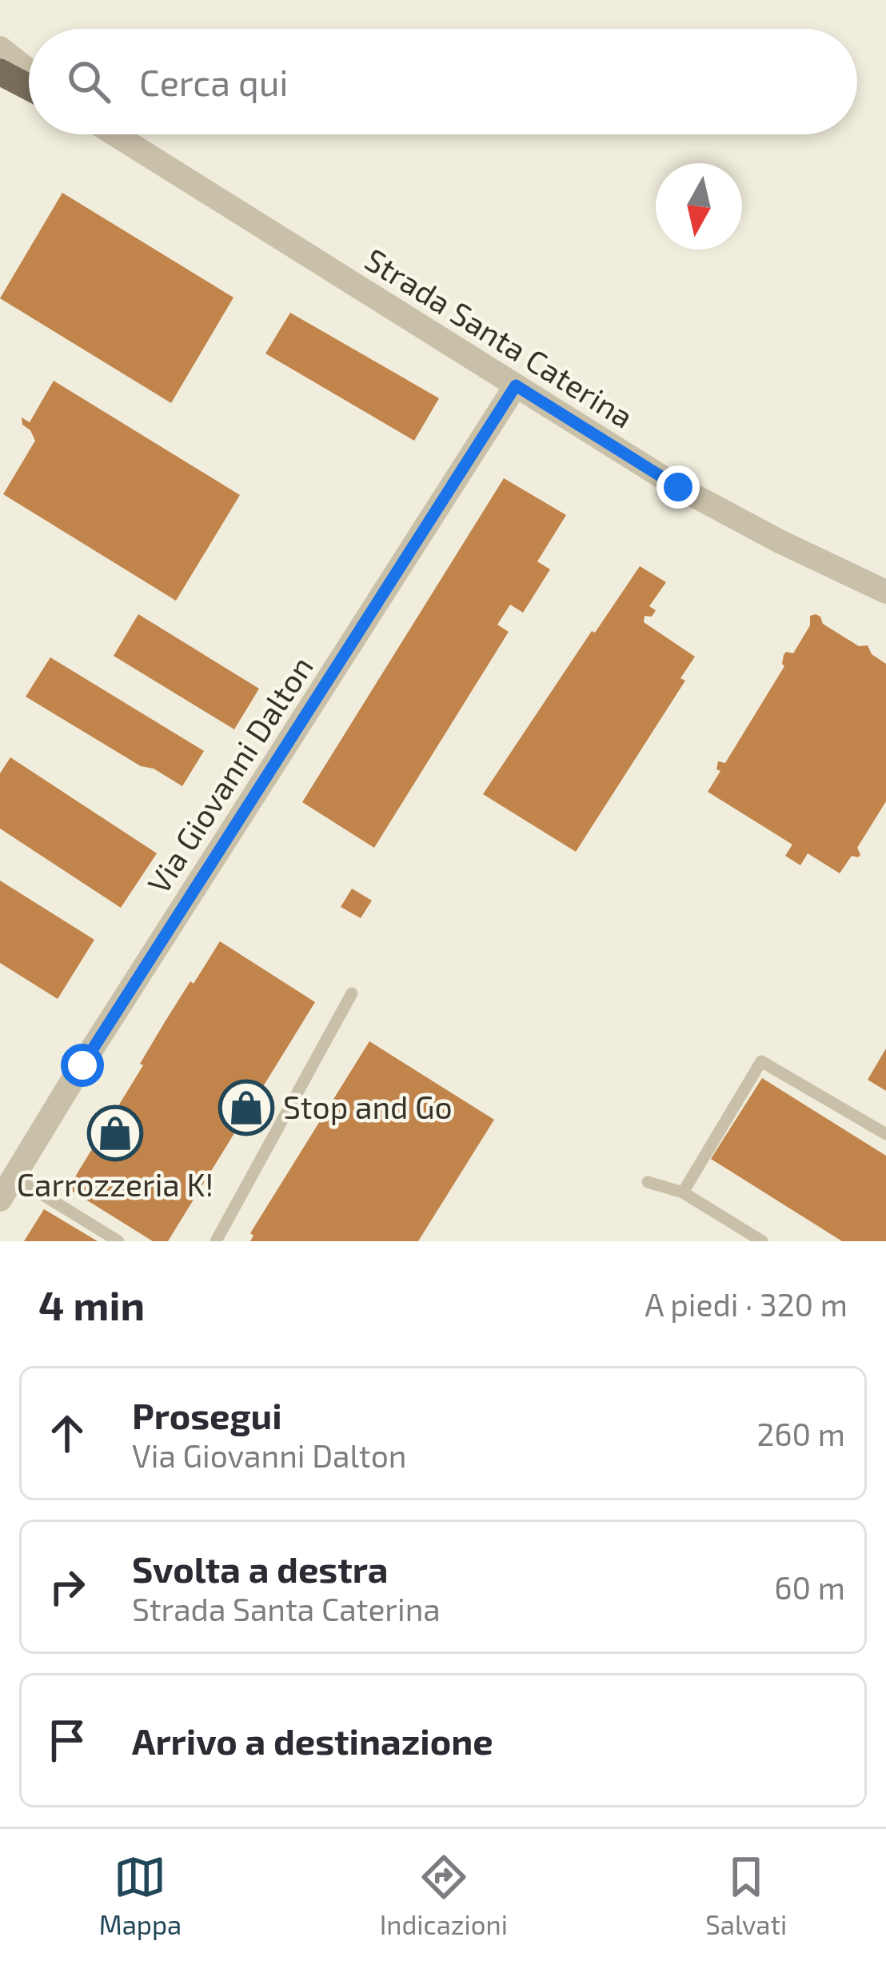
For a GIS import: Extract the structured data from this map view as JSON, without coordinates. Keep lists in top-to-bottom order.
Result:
{
  "streets": {
    "street": ["Strada Santa Caterina", "Via Giovanni Dalton"]
  },
  "crossings": [
    ["Strada Santa Caterina", "Via Giovanni Dalton"]
  ],
  "places": {
    "shop": ["Stop and Go", "Carrozzeria K!"]
  },
  "north": "bottom",
  "page": {
    "search": "Cerca qui",
    "heading": ["4 min", "A piedi · 320 m"],
    "list": [
      ["Prosegui", "Via Giovanni Dalton", "260 m"],
      ["Svolta a destra", "Strada Santa Caterina", "60 m"],
      "Arrivo a destinazione"
    ],
    "nav": ["Mappa", "Indicazioni", "Salvati"]
  }
}
